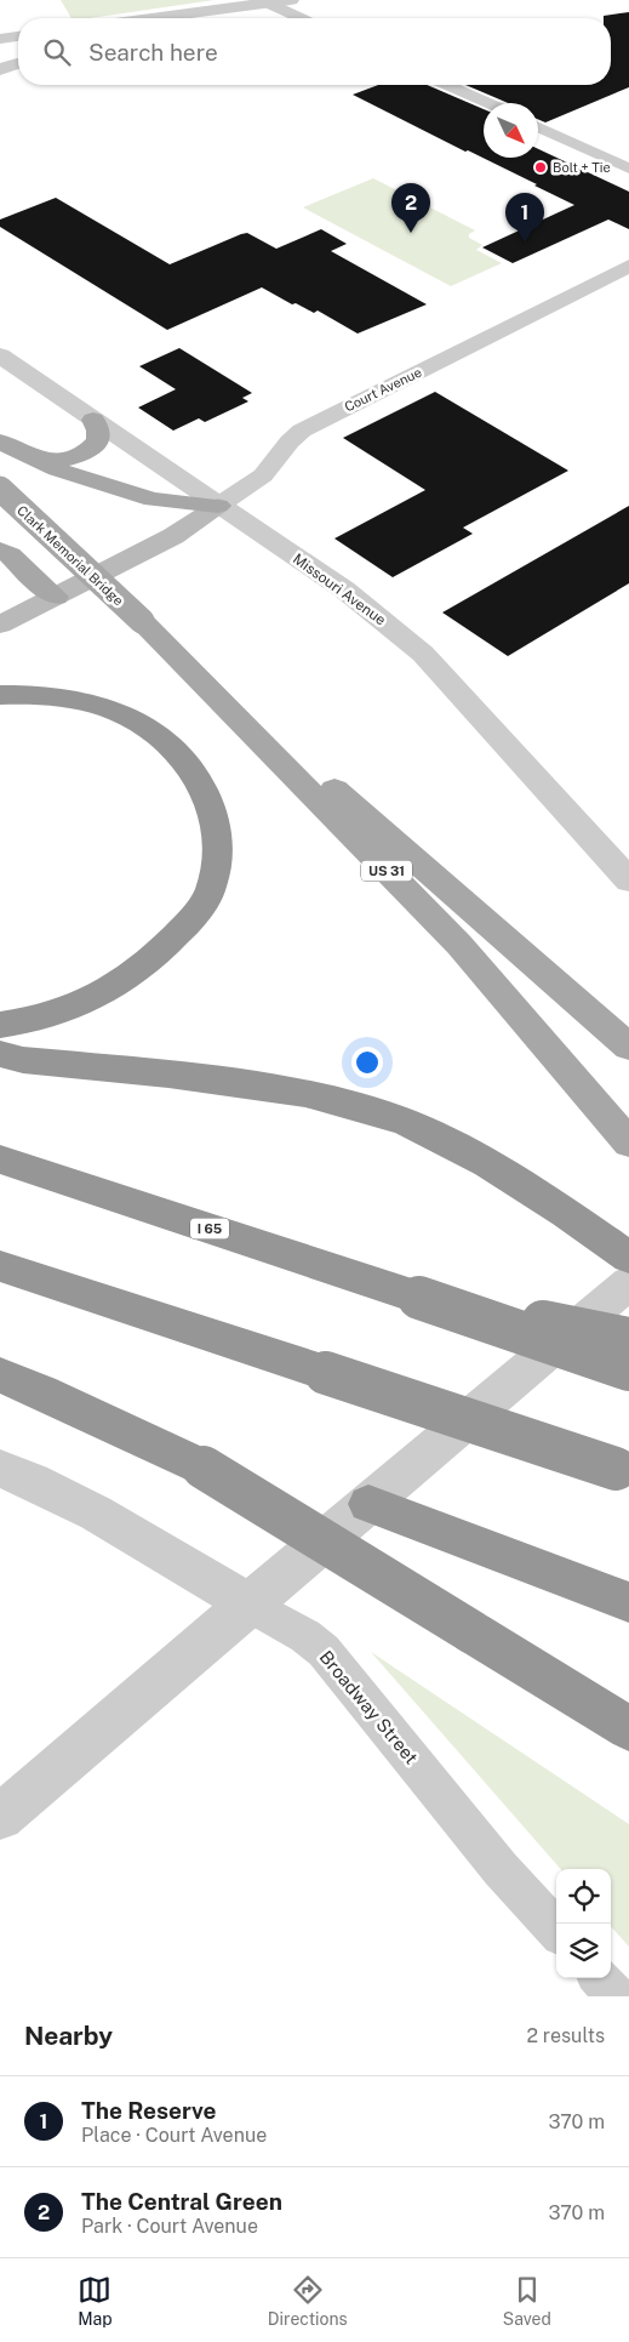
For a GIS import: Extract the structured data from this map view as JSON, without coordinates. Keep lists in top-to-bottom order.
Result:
{
  "streets": {
    "highway": ["I 65"],
    "main road": ["Clark Memorial Bridge", "US 31"],
    "street": ["Court Avenue", "Missouri Avenue", "Broadway Street"]
  },
  "crossings": [
    ["Court Avenue", "Missouri Avenue"],
    ["Clark Memorial Bridge", "US 31"]
  ],
  "places": ["Bolt + Tie"],
  "north": "bottom right",
  "page": {
    "search": "Search here",
    "pins": ["2", "1"],
    "heading": ["Nearby", "2 results"],
    "list": [
      {
        "mark": "1",
        "name": "The Reserve",
        "note": "Place · Court Avenue",
        "value": "370 m"
      },
      {
        "mark": "2",
        "name": "The Central Green",
        "note": "Park · Court Avenue",
        "value": "370 m"
      }
    ],
    "nav": ["Map", "Directions", "Saved"]
  }
}
